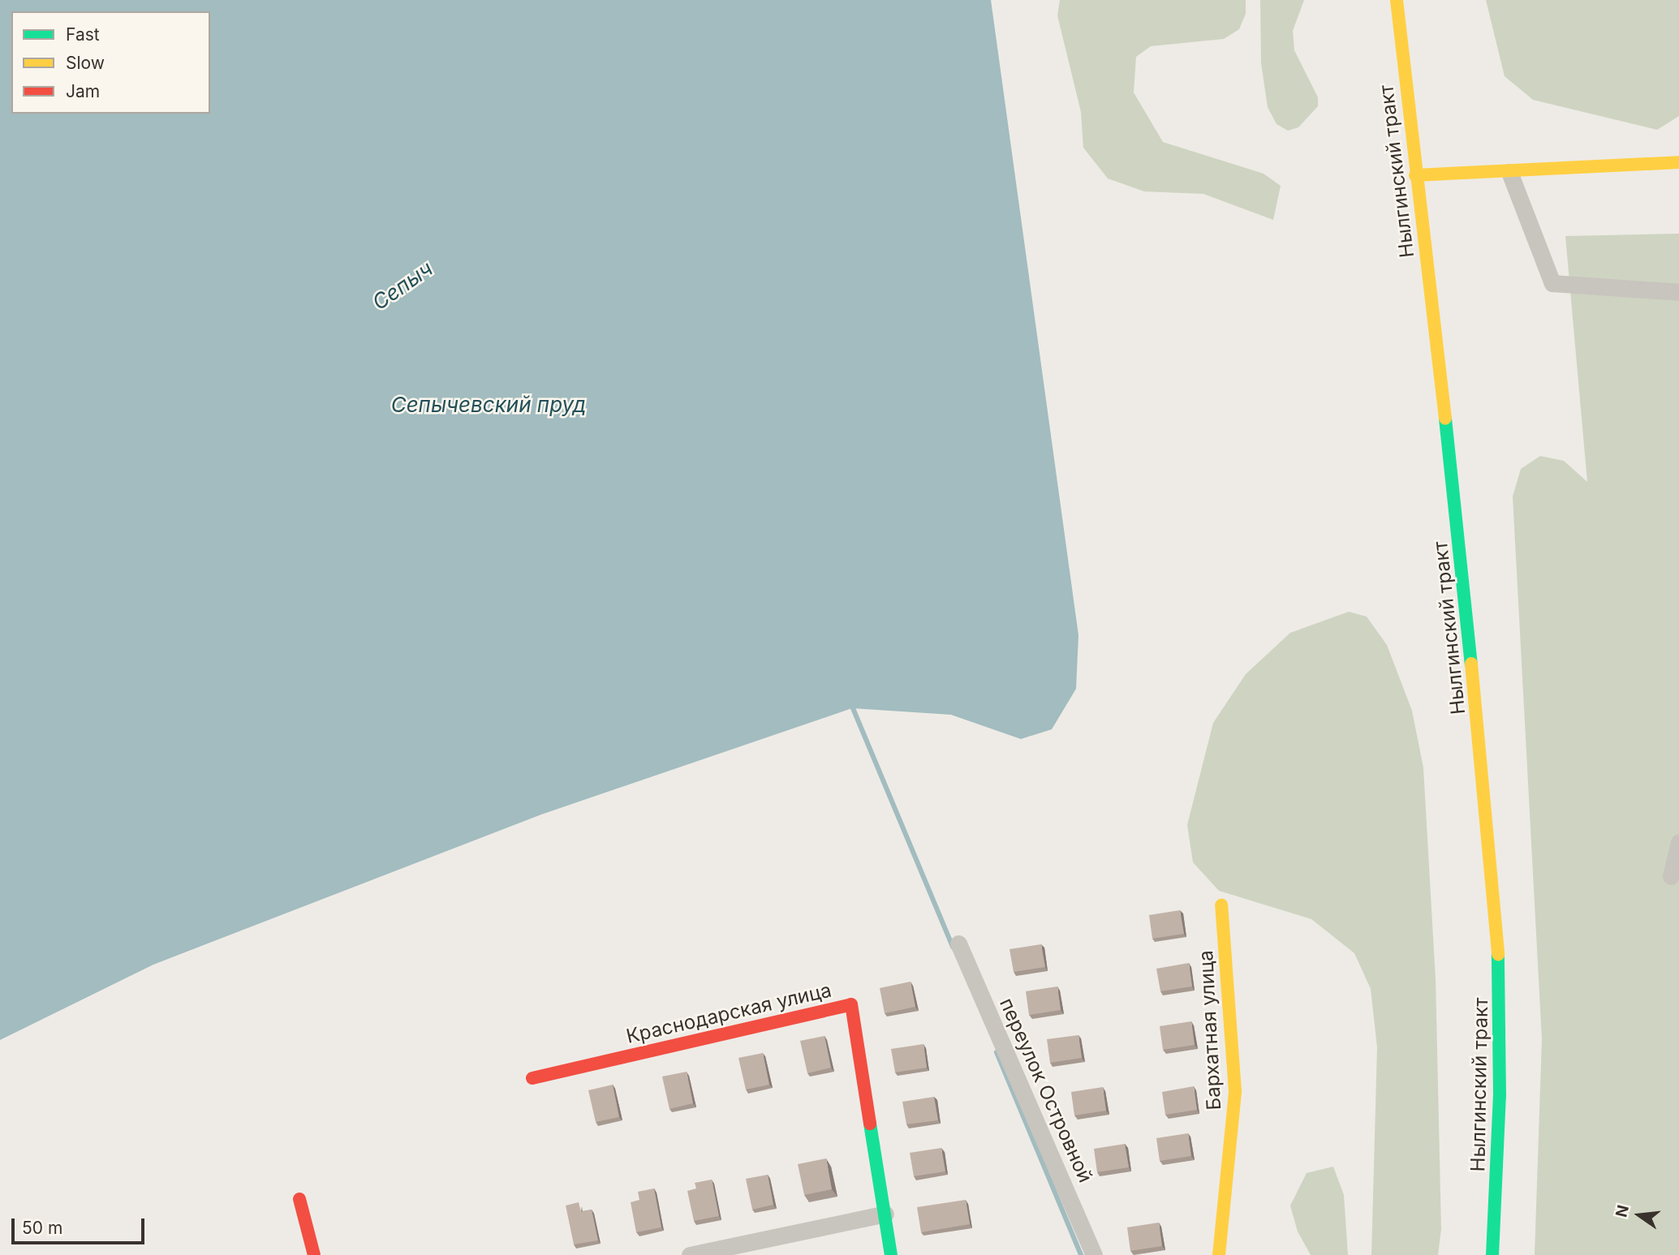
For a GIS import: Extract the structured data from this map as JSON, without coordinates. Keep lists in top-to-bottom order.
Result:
{
  "streets": {
    "street": [
      "Нылгинский тракт",
      "Краснодарская улица",
      "Бархатная улица",
      "переулок Островной"
    ]
  },
  "water": ["Сепыч", "Сепычевский пруд"],
  "legend": ["Fast", "Slow", "Jam"],
  "scale_bar": "50 m",
  "north": "left"
}
